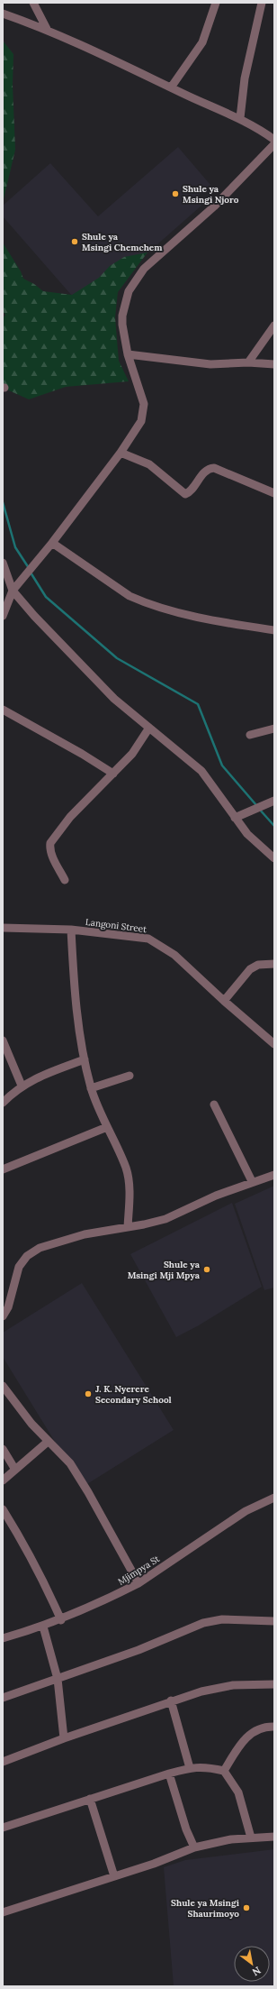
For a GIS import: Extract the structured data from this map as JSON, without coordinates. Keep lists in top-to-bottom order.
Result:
{
  "streets": {
    "street": ["Langoni Street", "Mjimpya St"]
  },
  "places": [
    "Shule ya Msingi Njoro",
    "Shule ya Msingi Chemchem",
    "Shule ya Msingi Mji Mpya",
    "J. K. Nyerere Secondary School",
    "Shule ya Msingi Shaurimoyo"
  ],
  "north": "bottom right"
}
